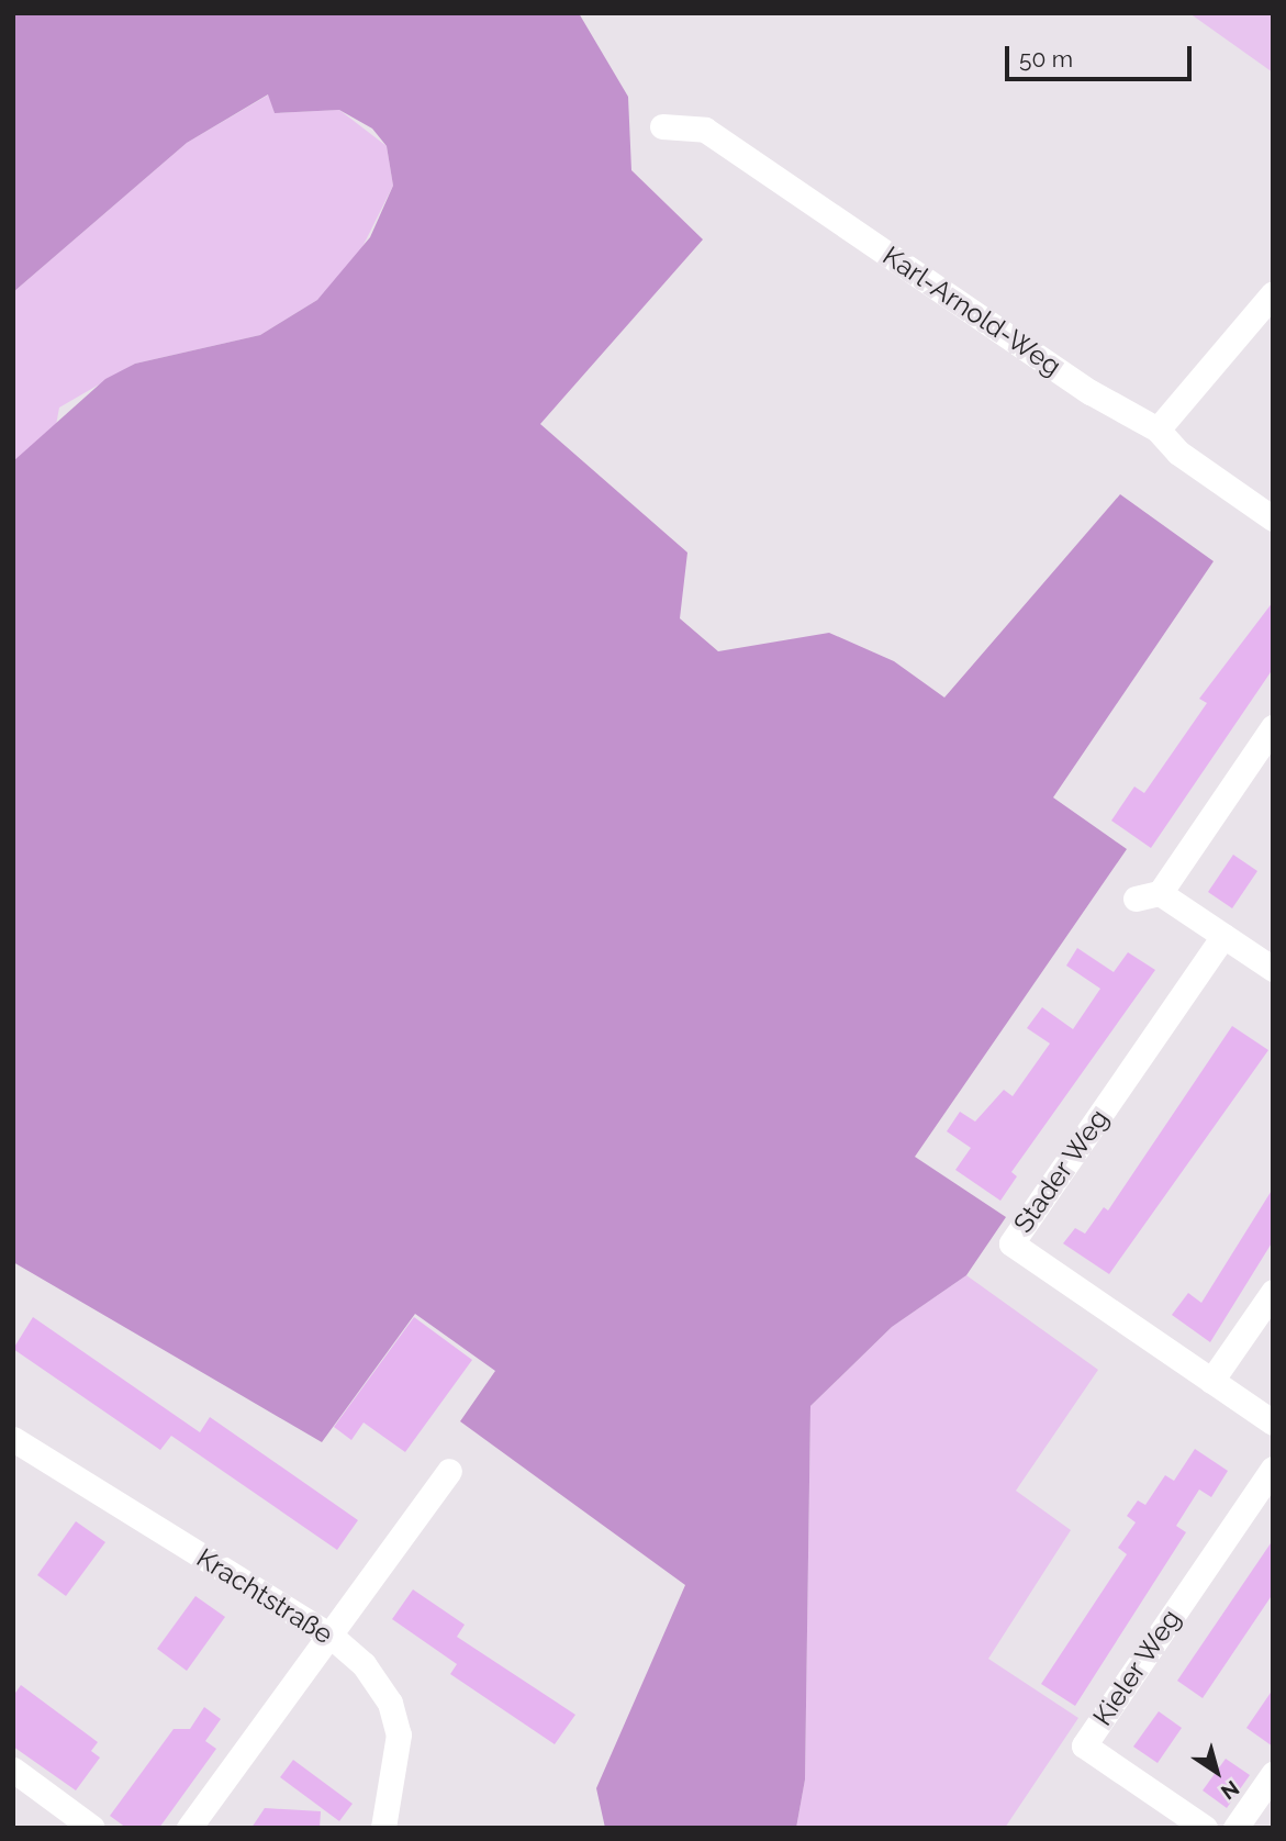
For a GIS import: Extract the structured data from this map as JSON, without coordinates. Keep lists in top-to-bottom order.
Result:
{
  "streets": {
    "street": [
      "Karl-Arnold-Weg",
      "Stader Weg",
      "Krachtstraße",
      "Kieler Weg"
    ]
  },
  "scale_bar": "50 m",
  "north": "bottom right"
}
